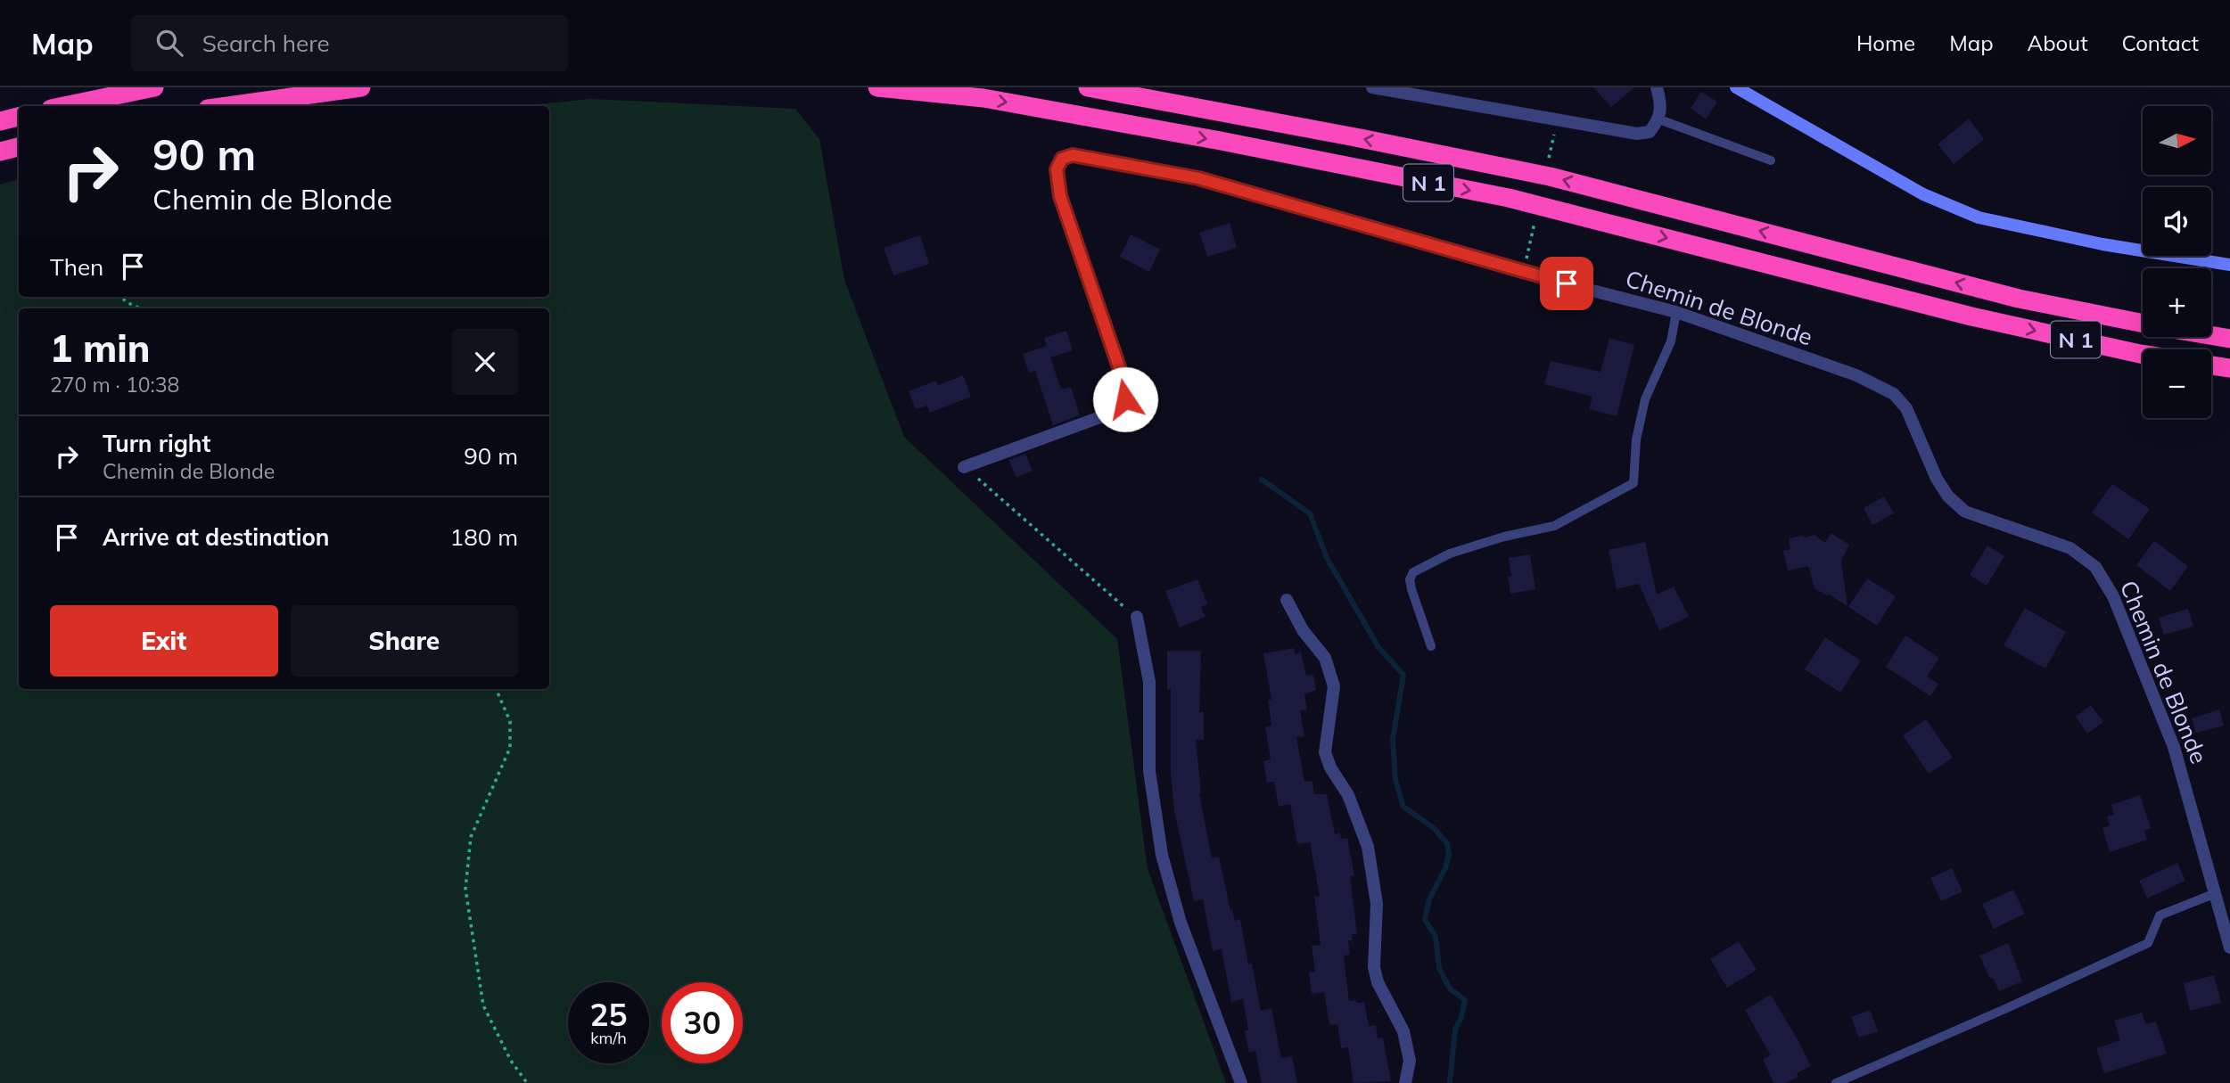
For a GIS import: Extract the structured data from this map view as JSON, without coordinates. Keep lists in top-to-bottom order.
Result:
{
  "streets": {
    "highway": ["N 1"],
    "street": ["Chemin de Blonde"]
  },
  "north": "right",
  "page": {
    "header": "Map",
    "search": "Search here",
    "nav": [
      "Home",
      "Map",
      "About",
      "Contact"
    ],
    "map_buttons": ["+", "−"],
    "turn": ["90 m", "Chemin de Blonde"],
    "then": "Then",
    "heading": ["1 min", "270 m · 10:38"],
    "list": [
      {
        "name": "Turn right",
        "note": "Chemin de Blonde",
        "value": "90 m"
      },
      {
        "name": "Arrive at destination",
        "value": "180 m"
      }
    ],
    "buttons": ["Exit", "Share"],
    "speed": "25 km/h",
    "limit": "30"
  }
}
